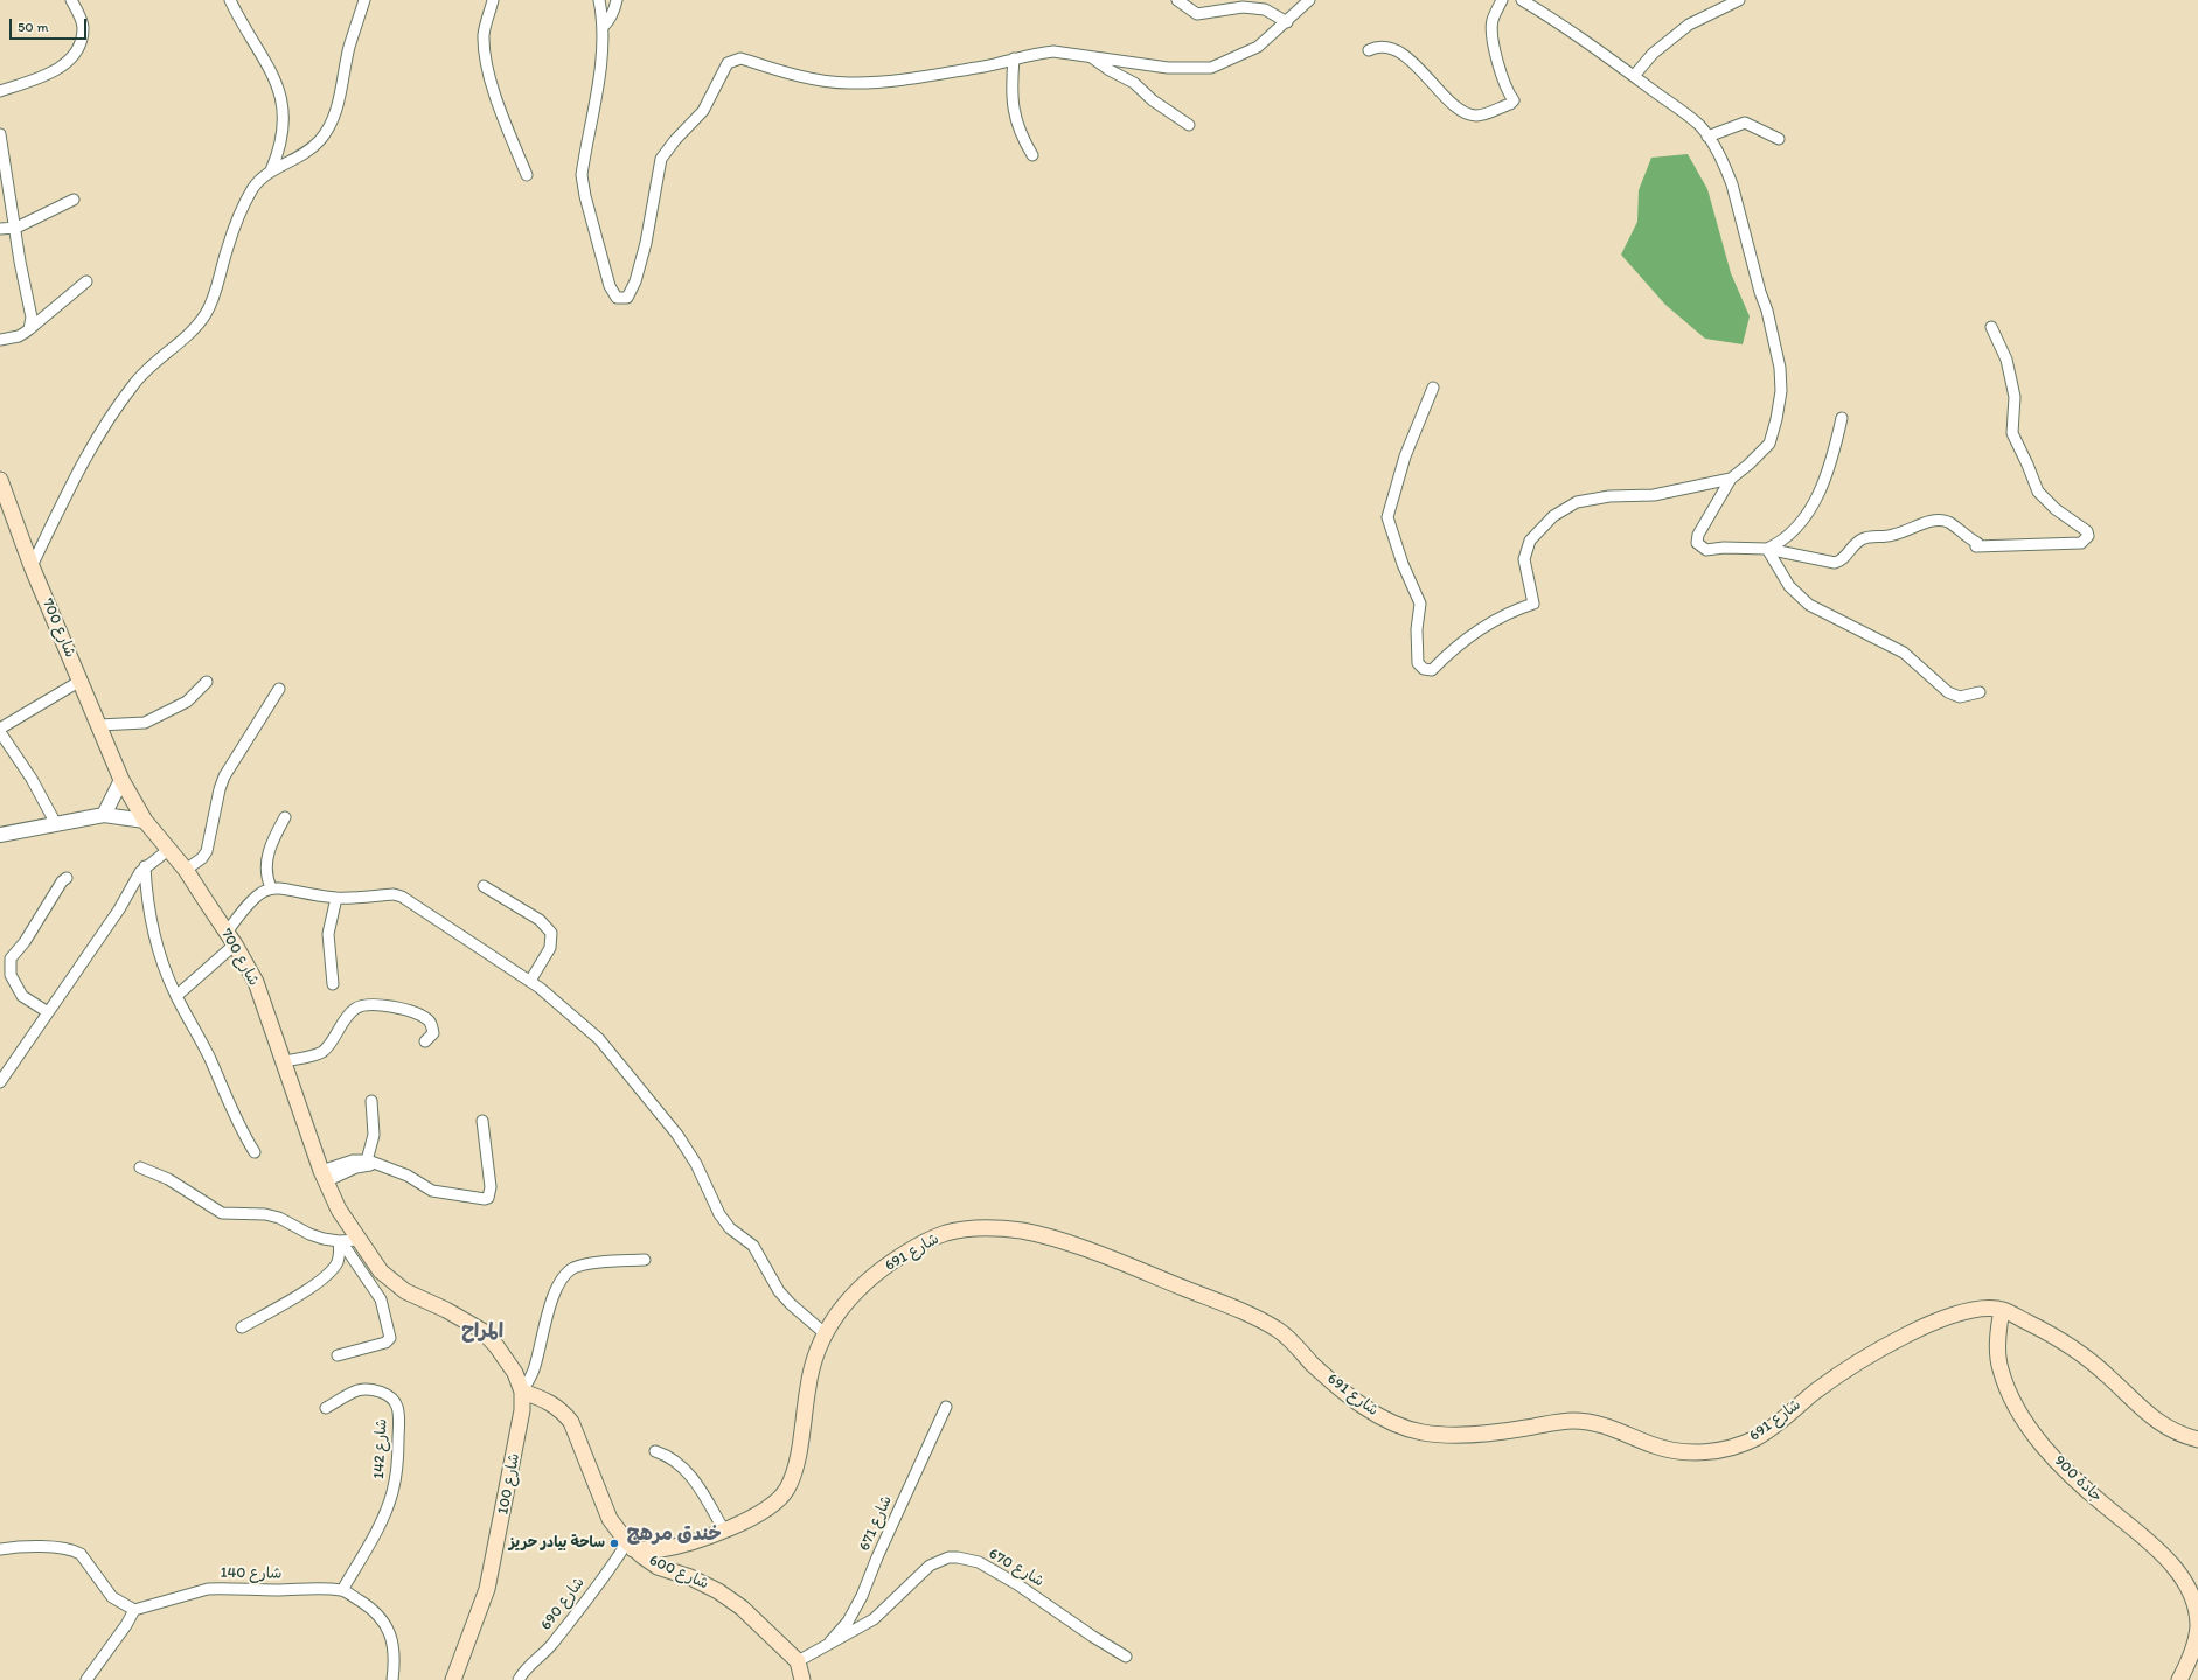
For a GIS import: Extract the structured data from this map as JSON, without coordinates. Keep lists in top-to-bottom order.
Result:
{
  "streets": {
    "main road": [
      "شارع 700",
      "شارع 691",
      "جادة 900",
      "شارع 100",
      "شارع 600"
    ],
    "street": [
      "شارع 142",
      "شارع 671",
      "شارع 670",
      "شارع 140",
      "شارع 690"
    ]
  },
  "crossings": [
    ["شارع 700", "شارع 100"],
    ["شارع 700", "شارع 600"],
    ["شارع 691", "جادة 900"],
    ["شارع 691", "شارع 600"],
    ["شارع 691", "شارع 690"],
    ["شارع 142", "شارع 140"],
    ["شارع 100", "شارع 600"],
    ["شارع 671", "شارع 670"],
    ["شارع 670", "شارع 600"],
    ["شارع 600", "شارع 690"]
  ],
  "districts": ["المراح", "خندق مرهج"],
  "places": ["ساحة بيادر حريز"],
  "scale_bar": "50 m"
}
